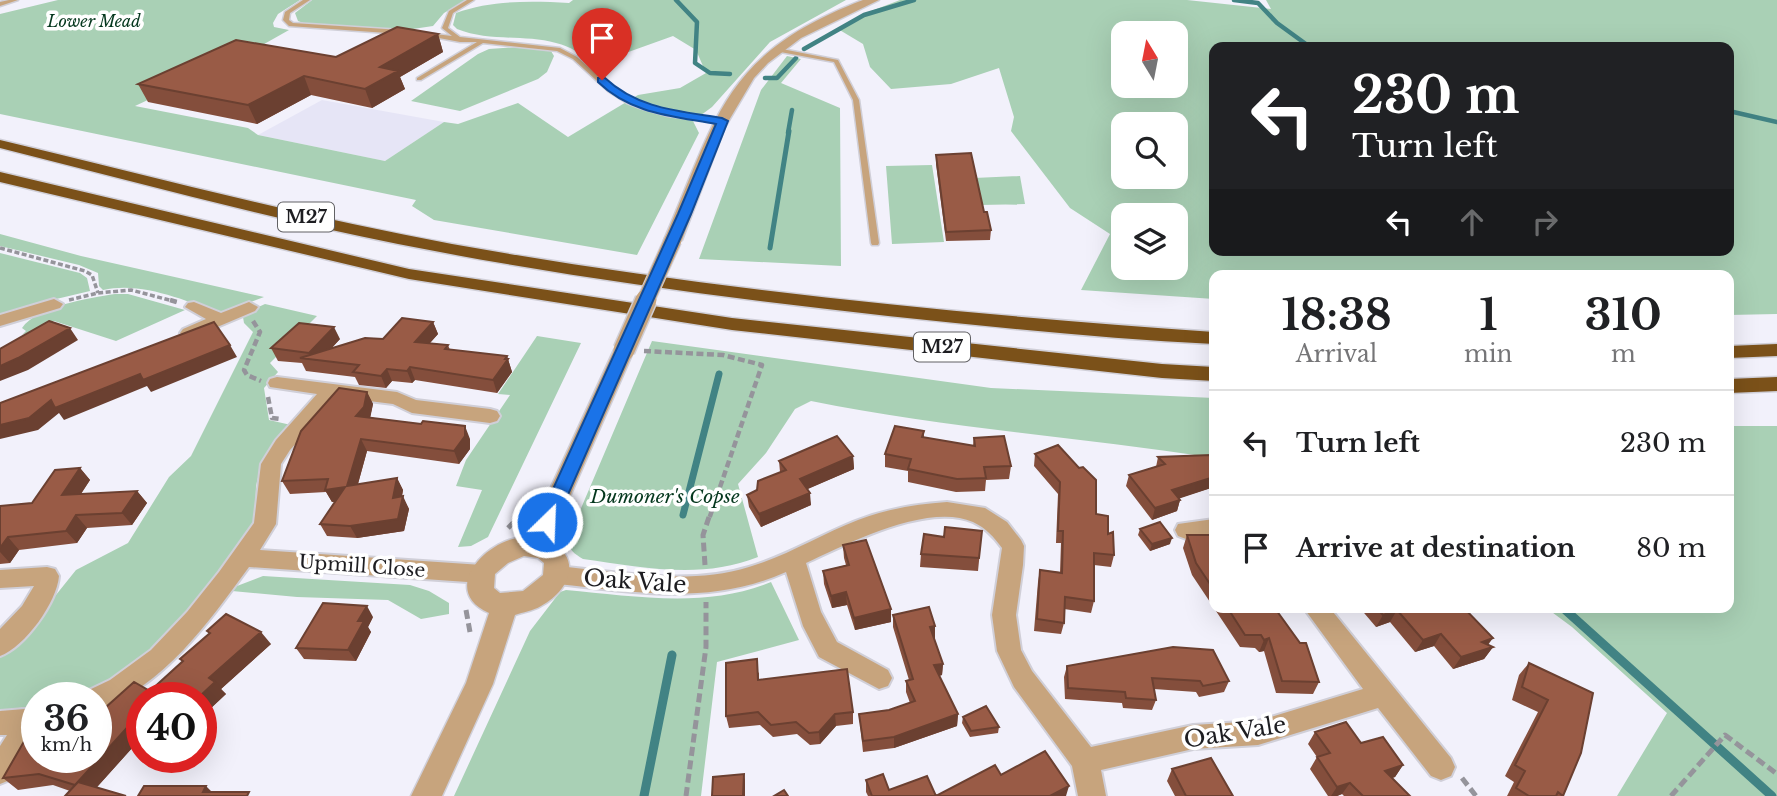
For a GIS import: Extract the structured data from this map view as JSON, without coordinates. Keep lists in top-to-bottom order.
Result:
{
  "streets": {
    "highway": ["M27"],
    "street": ["Upmill Close", "Oak Vale"]
  },
  "crossings": [
    ["Upmill Close", "Oak Vale"]
  ],
  "parks": ["Lower Mead", "Dumoner's Copse"],
  "north": "top",
  "page": {
    "turn": ["230 m", "Turn left"],
    "eta": [
      "18:38",
      "Arrival",
      "1",
      "min",
      "310",
      "m"
    ],
    "list": [
      {
        "name": "Turn left",
        "value": "230 m"
      },
      {
        "name": "Arrive at destination",
        "value": "80 m"
      }
    ],
    "speed": "36 km/h",
    "limit": "40"
  }
}
